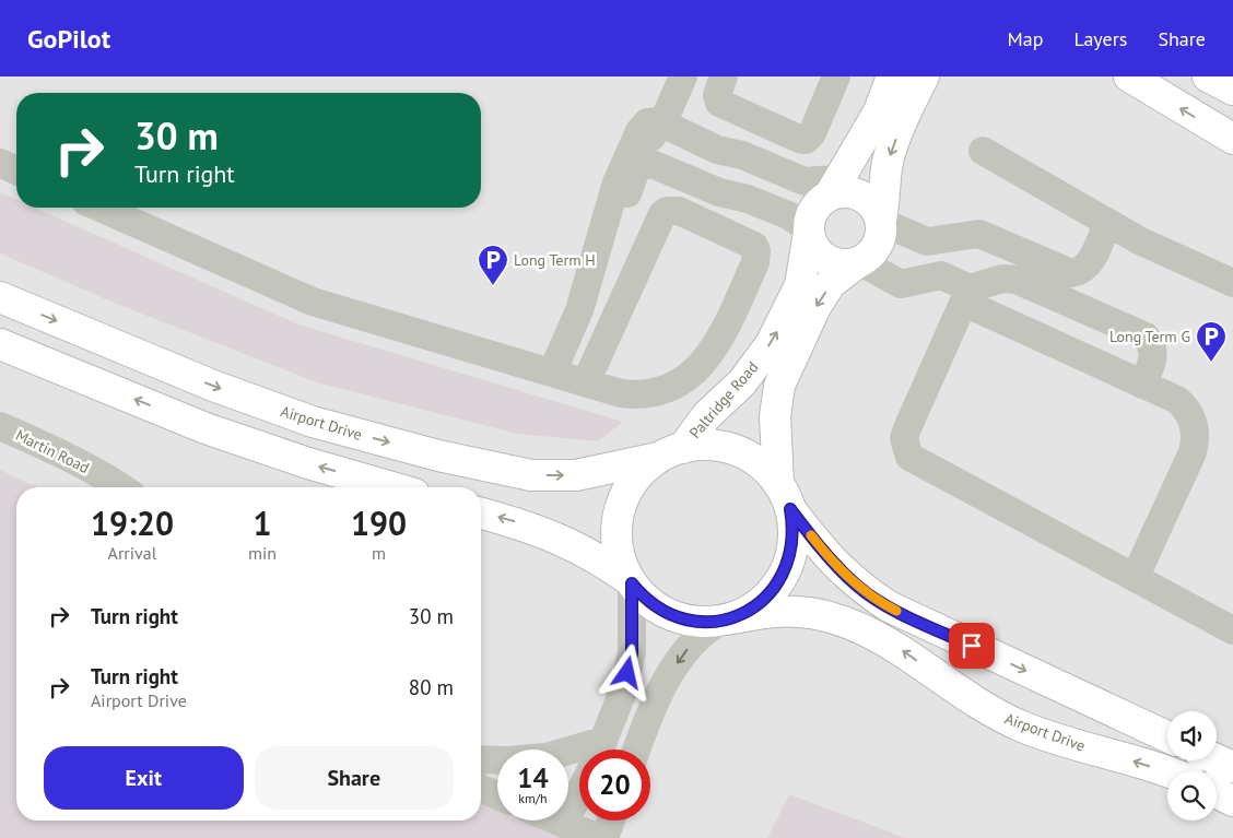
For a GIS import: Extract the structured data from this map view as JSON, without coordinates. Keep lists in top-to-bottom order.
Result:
{
  "streets": {
    "main road": ["Paltridge Road", "Airport Drive"],
    "lane": ["Martin Road"]
  },
  "crossings": [
    ["Paltridge Road", "Airport Drive"]
  ],
  "places": {
    "parking": ["Long Term H", "Long Term G"]
  },
  "page": {
    "header": "GoPilot",
    "nav": ["Map", "Layers", "Share"],
    "turn": ["30 m", "Turn right"],
    "eta": [
      "19:20",
      "Arrival",
      "1",
      "min",
      "190",
      "m"
    ],
    "list": [
      {
        "name": "Turn right",
        "value": "30 m"
      },
      {
        "name": "Turn right",
        "note": "Airport Drive",
        "value": "80 m"
      }
    ],
    "buttons": ["Exit", "Share"],
    "speed": "14 km/h",
    "limit": "20"
  }
}
